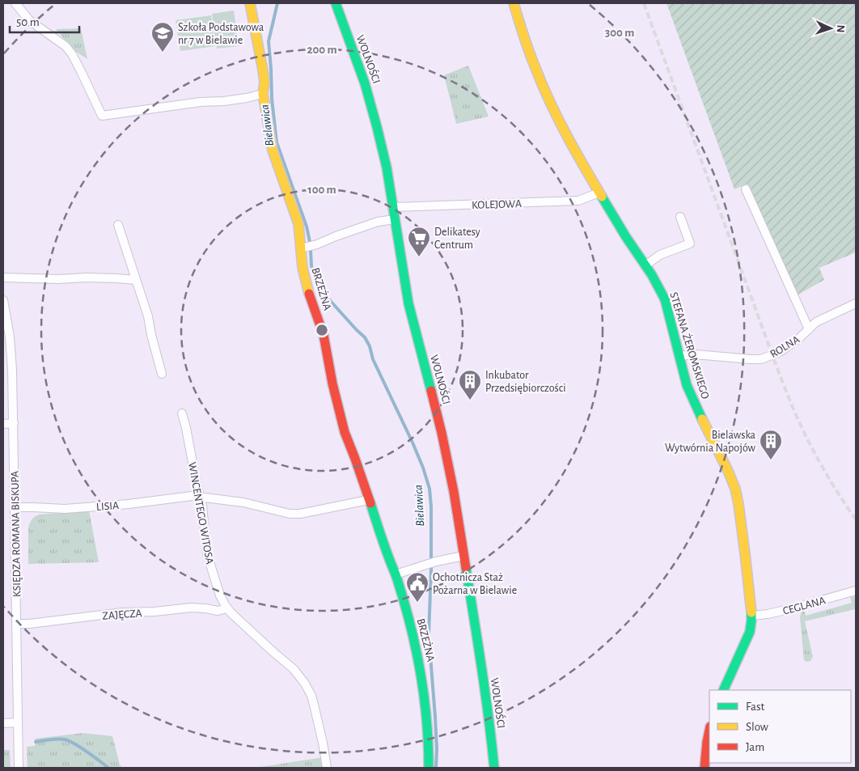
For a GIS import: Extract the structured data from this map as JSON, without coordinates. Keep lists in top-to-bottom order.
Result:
{
  "streets": {
    "street": [
      "WOLNOŚCI",
      "KOLEJOWA",
      "BRZEŻNA",
      "STEFANA ŻEROMSKIEGO",
      "ROLNA",
      "LISIA",
      "WINCENTEGO WITOSA",
      "KSIĘDZA ROMANA BISKUPA",
      "CEGLANA",
      "ZAJĘCZA"
    ]
  },
  "crossings": [
    ["WOLNOŚCI", "KOLEJOWA"],
    ["KOLEJOWA", "STEFANA ŻEROMSKIEGO"],
    ["STEFANA ŻEROMSKIEGO", "ROLNA"],
    ["STEFANA ŻEROMSKIEGO", "CEGLANA"],
    ["LISIA", "WINCENTEGO WITOSA"],
    ["LISIA", "KSIĘDZA ROMANA BISKUPA"],
    ["WINCENTEGO WITOSA", "ZAJĘCZA"],
    ["KSIĘDZA ROMANA BISKUPA", "ZAJĘCZA"]
  ],
  "water": ["Bielawica"],
  "places": {
    "school or university": ["Szkoła Podstawowa nr 7 w Bielawie"],
    "supermarket": ["Delikatesy Centrum"],
    "building": ["Inkubator Przedsiębiorczości", "Bielawska Wytwórnia Napojów"],
    "public building": ["Ochotnicza Staż Pożarna w Bielawie"]
  },
  "legend": ["Fast", "Slow", "Jam"],
  "scale_bar": "50 m",
  "north": "right",
  "rings": ["300 m", "200 m", "100 m"]
}
